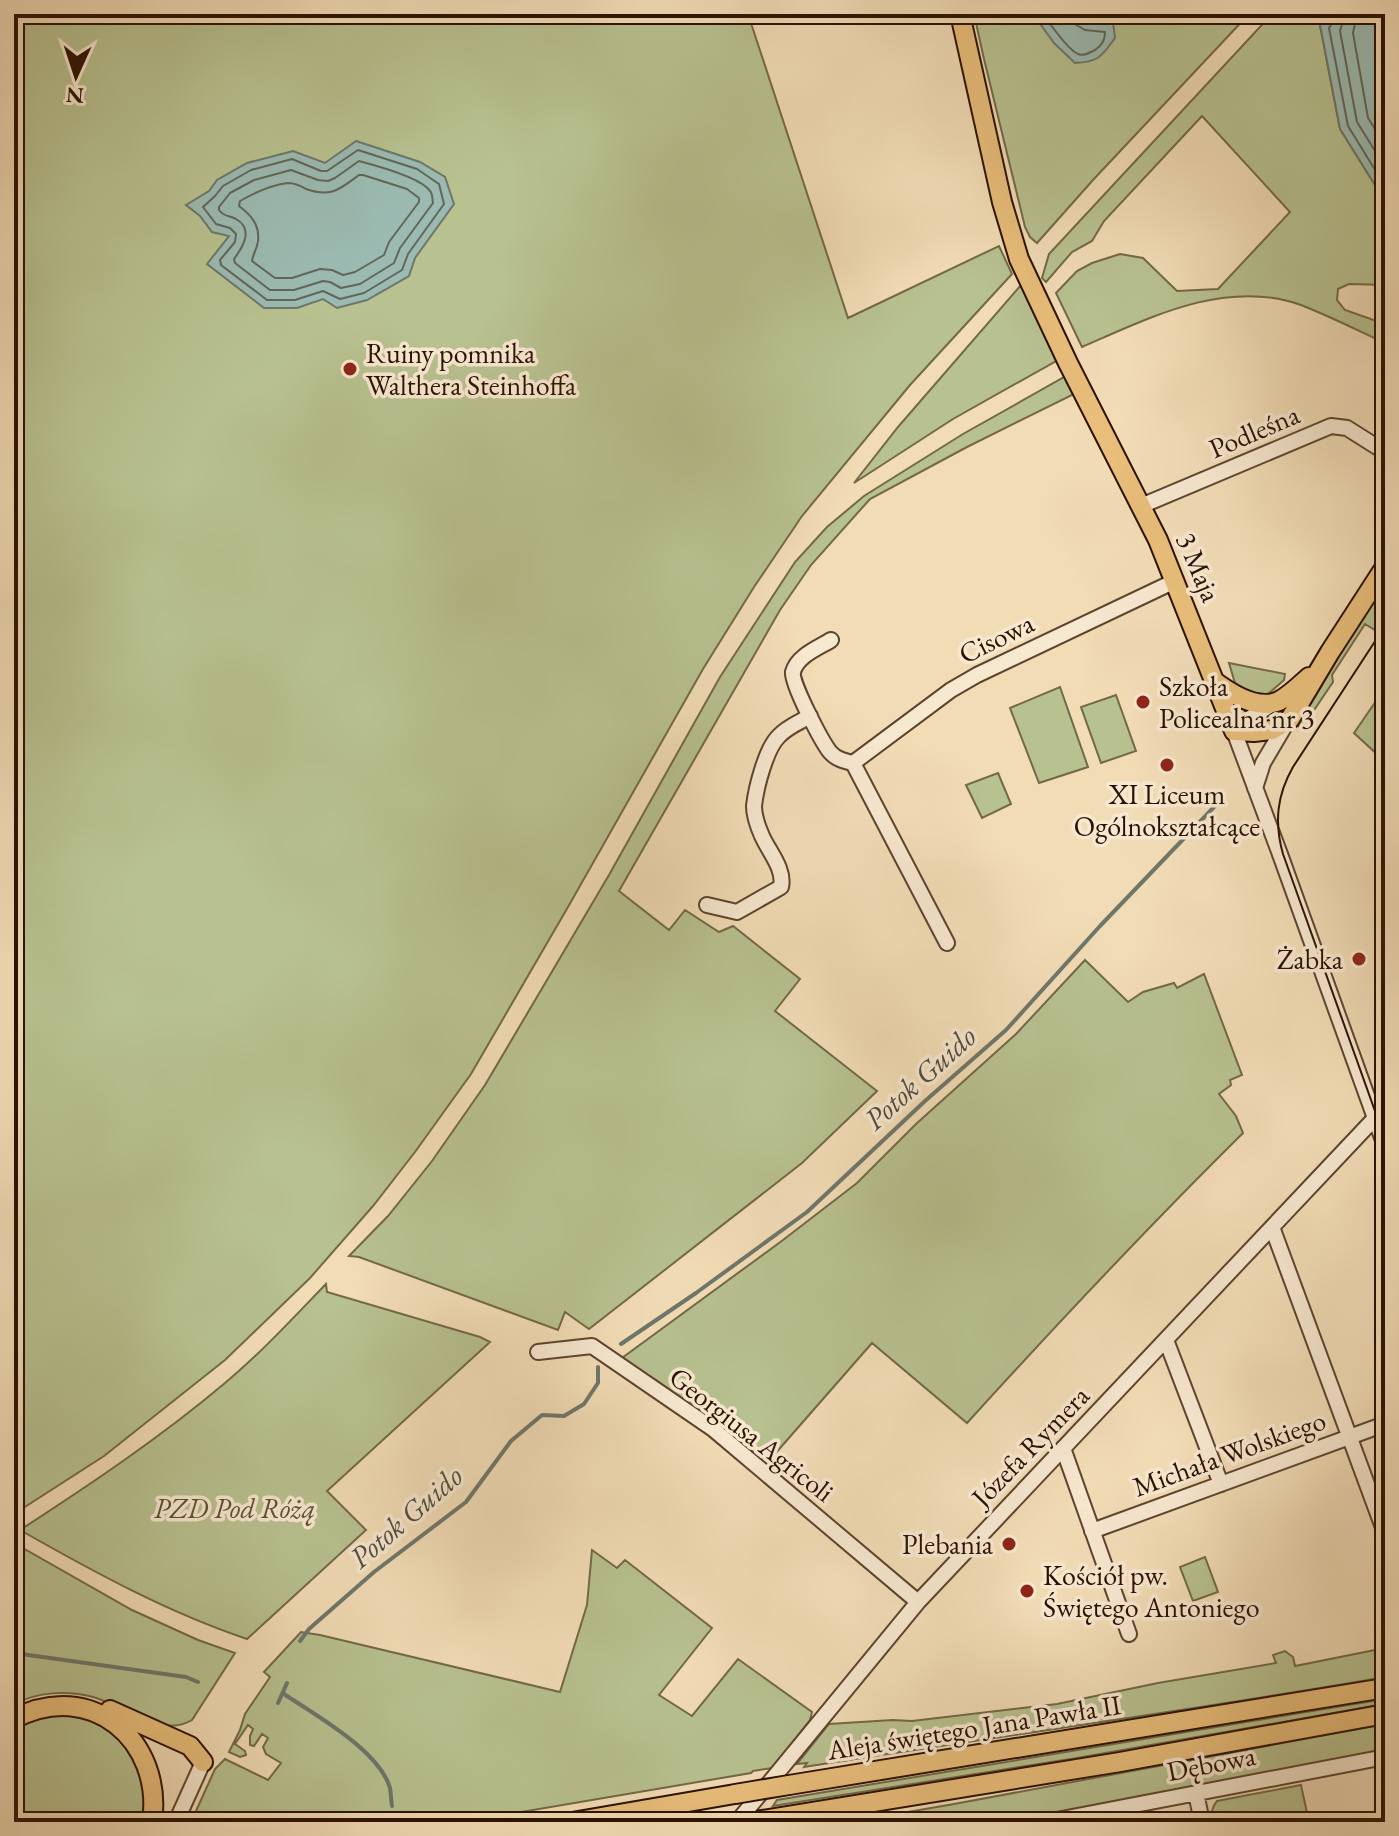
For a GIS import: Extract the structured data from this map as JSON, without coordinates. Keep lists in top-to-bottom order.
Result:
{
  "streets": {
    "main road": ["3 Maja", "Aleja świętego Jana Pawła II"],
    "street": [
      "Podleśna",
      "Cisowa",
      "Georgiusa Agricoli",
      "Józefa Rymera",
      "Michała Wolskiego",
      "Dębowa"
    ]
  },
  "crossings": [
    ["Podleśna", "3 Maja"],
    ["3 Maja", "Cisowa"],
    ["3 Maja", "Józefa Rymera"],
    ["Georgiusa Agricoli", "Józefa Rymera"]
  ],
  "water": ["Potok Guido"],
  "parks": ["PZD Pod Różą"],
  "places": [
    "Ruiny pomnika Walthera Steinhoffa",
    "Szkoła Policealna nr 3",
    "XI Liceum Ogólnokształcące",
    "Żabka",
    "Plebania",
    "Kościół pw. Świętego Antoniego"
  ],
  "north": "bottom"
}
